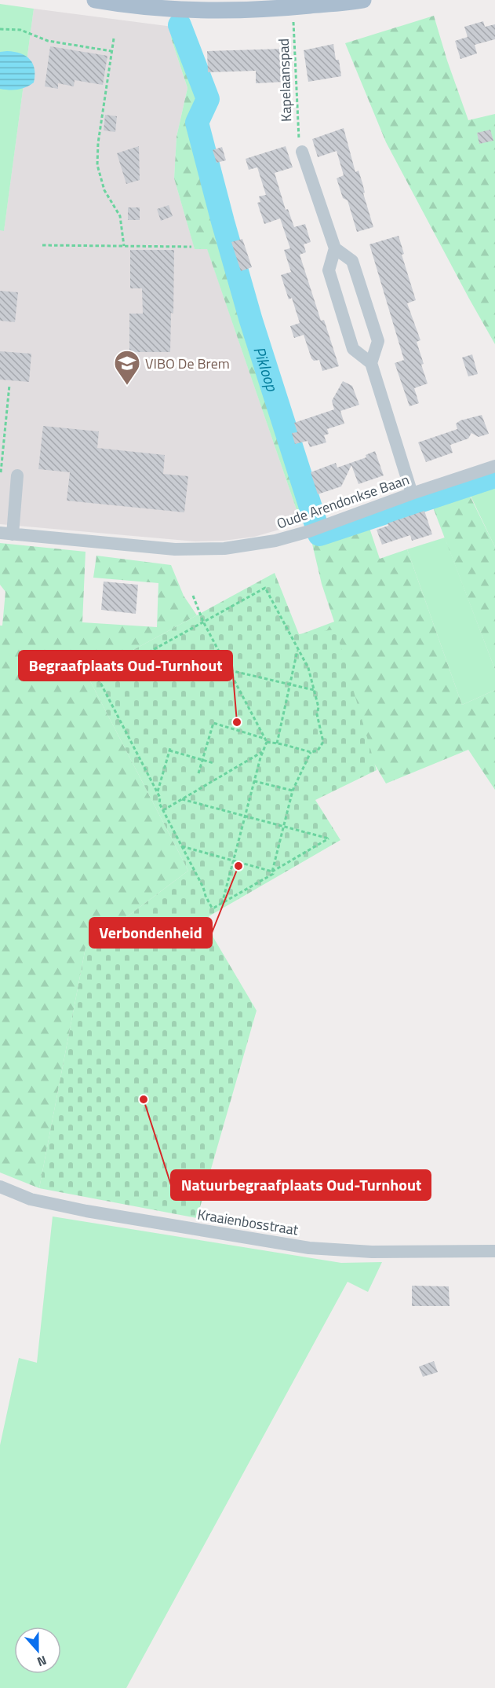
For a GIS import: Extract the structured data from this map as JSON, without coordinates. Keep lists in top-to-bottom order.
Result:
{
  "streets": {
    "street": ["Oude Arendonkse Baan", "Kraaienbosstraat"],
    "path": ["Kapelaanspad"]
  },
  "water": ["Pikloop"],
  "places": {
    "school or university": ["VIBO De Brem"],
    "other": ["Begraafplaats Oud-Turnhout", "Verbondenheid", "Natuurbegraafplaats Oud-Turnhout"]
  },
  "north": "bottom"
}
